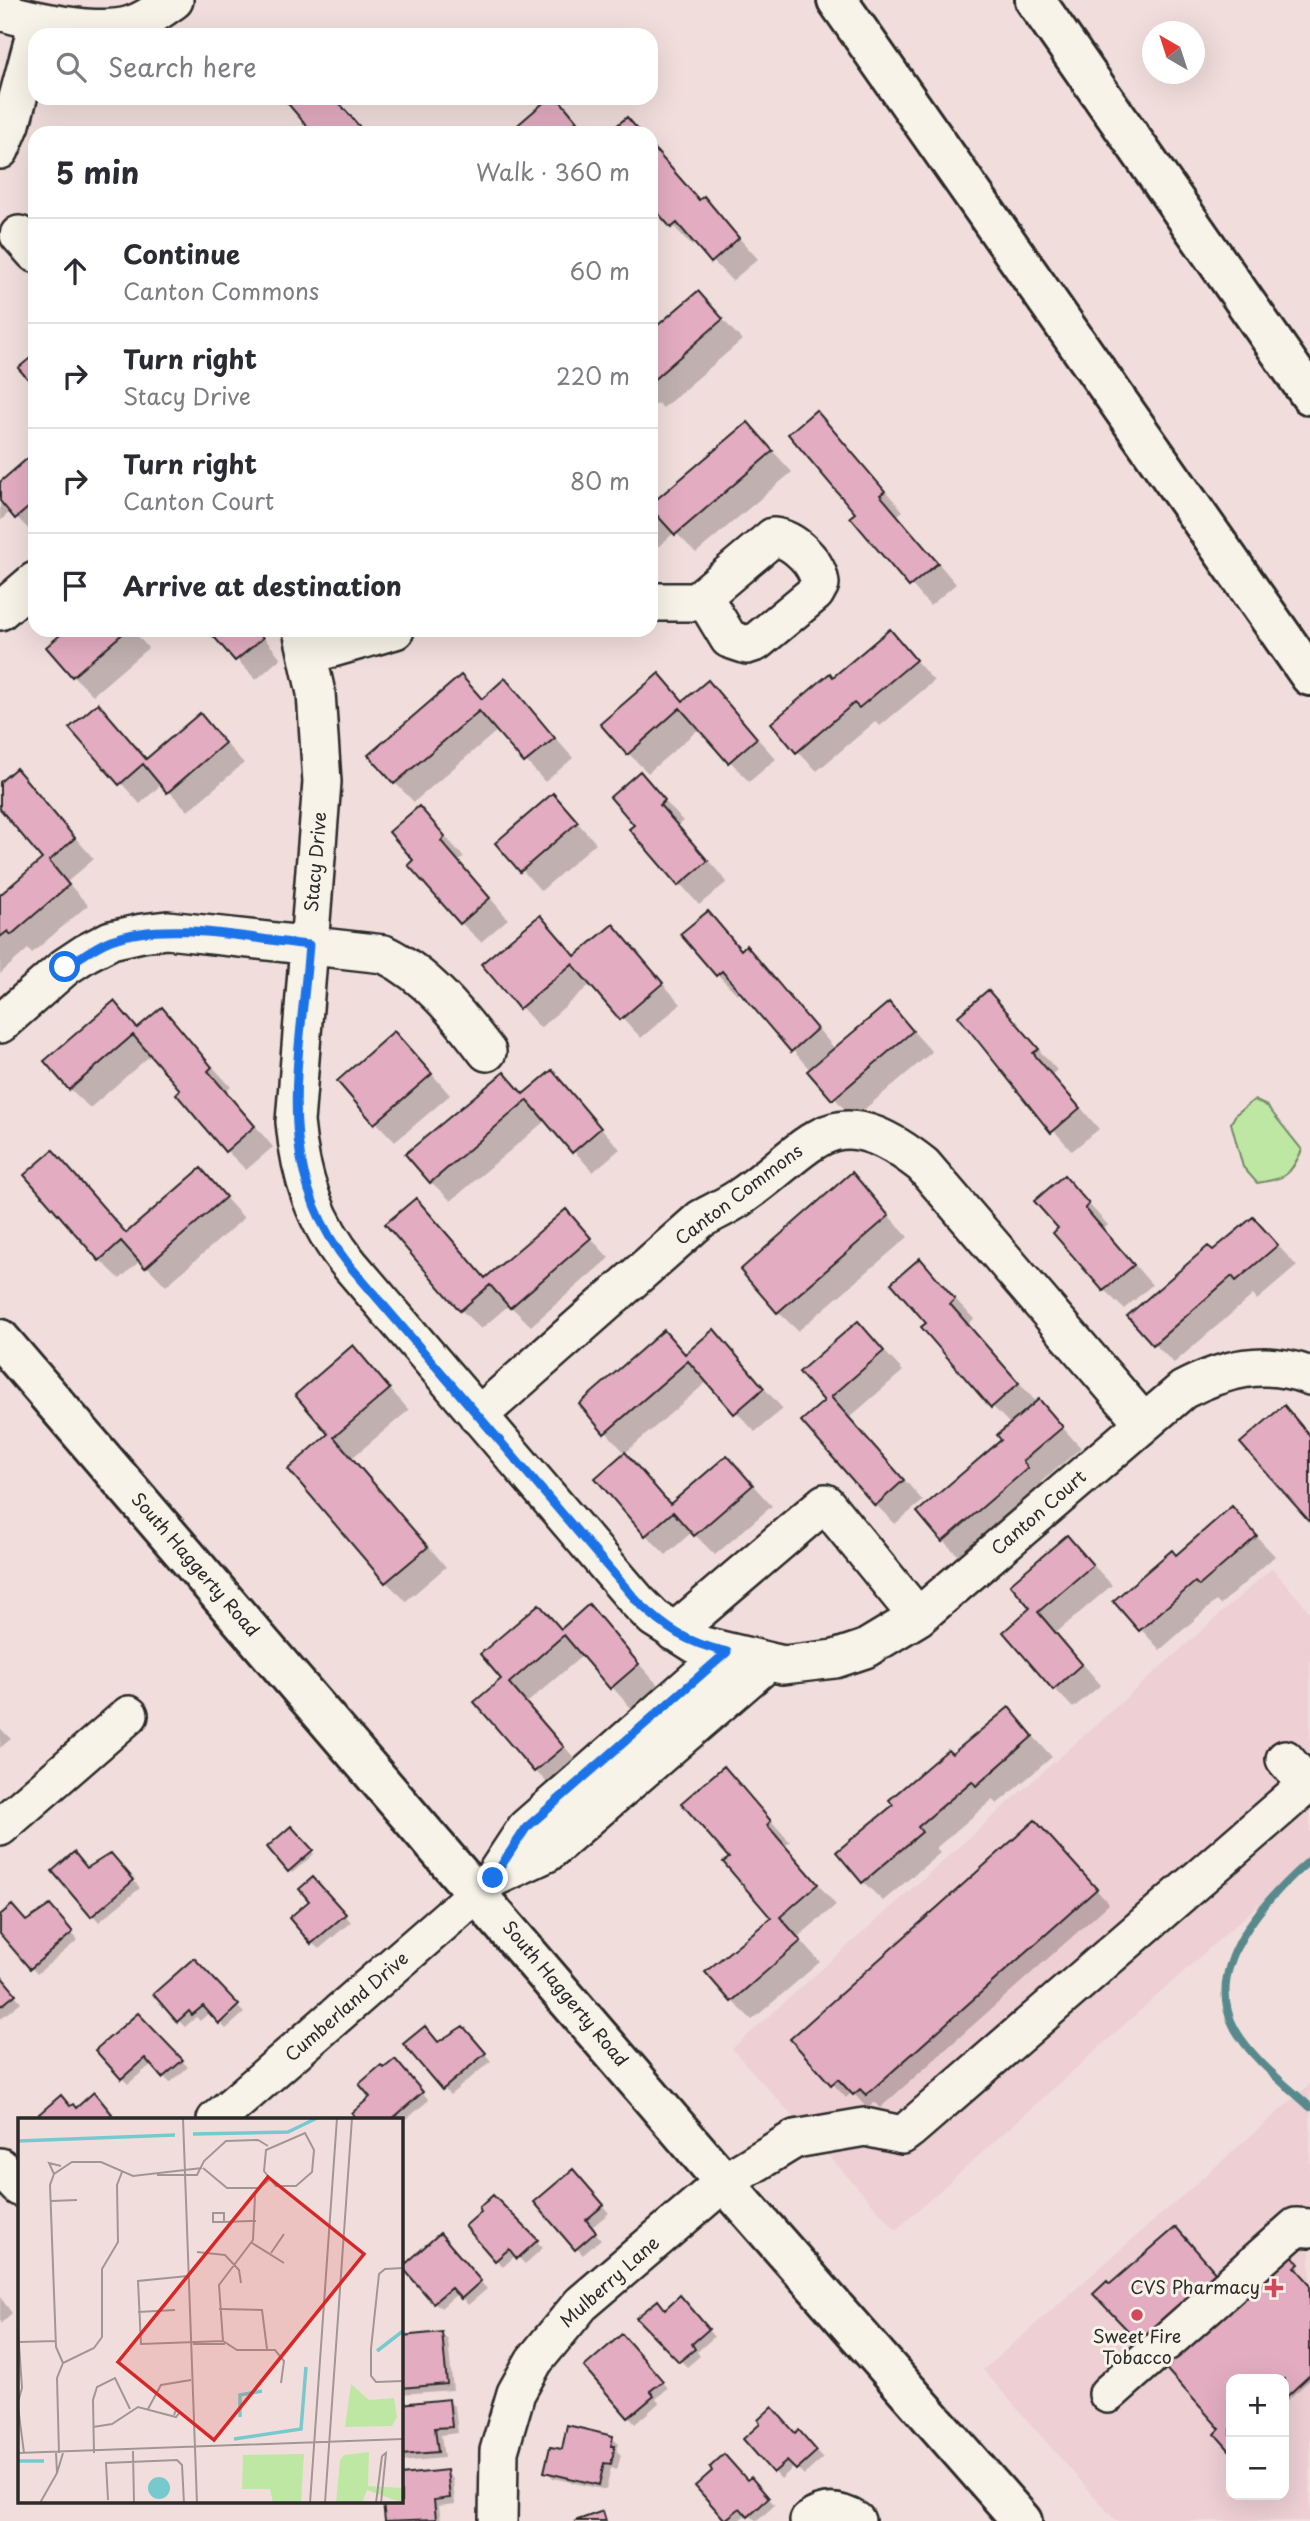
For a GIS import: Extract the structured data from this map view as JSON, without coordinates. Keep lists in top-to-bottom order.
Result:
{
  "streets": {
    "main road": ["South Haggerty Road"],
    "street": [
      "Stacy Drive",
      "Canton Commons",
      "Canton Court",
      "Cumberland Drive",
      "Mulberry Lane"
    ]
  },
  "crossings": [
    ["Stacy Drive", "Canton Commons"],
    ["Stacy Drive", "Canton Court"],
    ["Canton Commons", "Canton Court"],
    ["South Haggerty Road", "Cumberland Drive"],
    ["South Haggerty Road", "Mulberry Lane"]
  ],
  "places": {
    "health": ["CVS Pharmacy"],
    "other": ["Sweet Fire Tobacco"]
  },
  "north": "top left",
  "page": {
    "search": "Search here",
    "heading": ["5 min", "Walk · 360 m"],
    "list": [
      ["Continue", "Canton Commons", "60 m"],
      ["Turn right", "Stacy Drive", "220 m"],
      ["Turn right", "Canton Court", "80 m"],
      "Arrive at destination"
    ],
    "map_buttons": ["+", "−"]
  }
}
